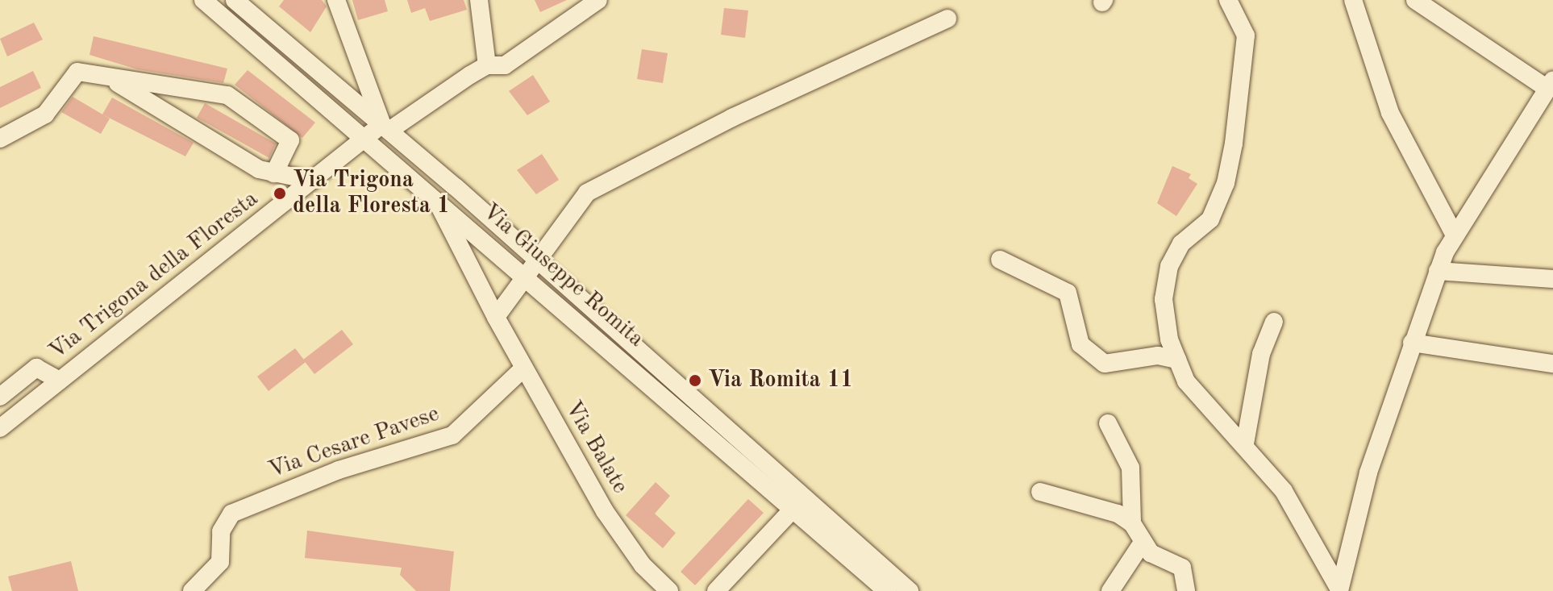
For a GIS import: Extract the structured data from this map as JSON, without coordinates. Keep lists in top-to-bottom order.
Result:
{
  "streets": {
    "street": [
      "Via Trigona della Floresta",
      "Via Giuseppe Romita",
      "Via Cesare Pavese",
      "Via Balate"
    ]
  },
  "crossings": [
    ["Via Trigona della Floresta", "Via Giuseppe Romita"],
    ["Via Giuseppe Romita", "Via Balate"],
    ["Via Cesare Pavese", "Via Balate"]
  ],
  "places": ["Via Trigona della Floresta 1", "Via Romita 11"]
}
